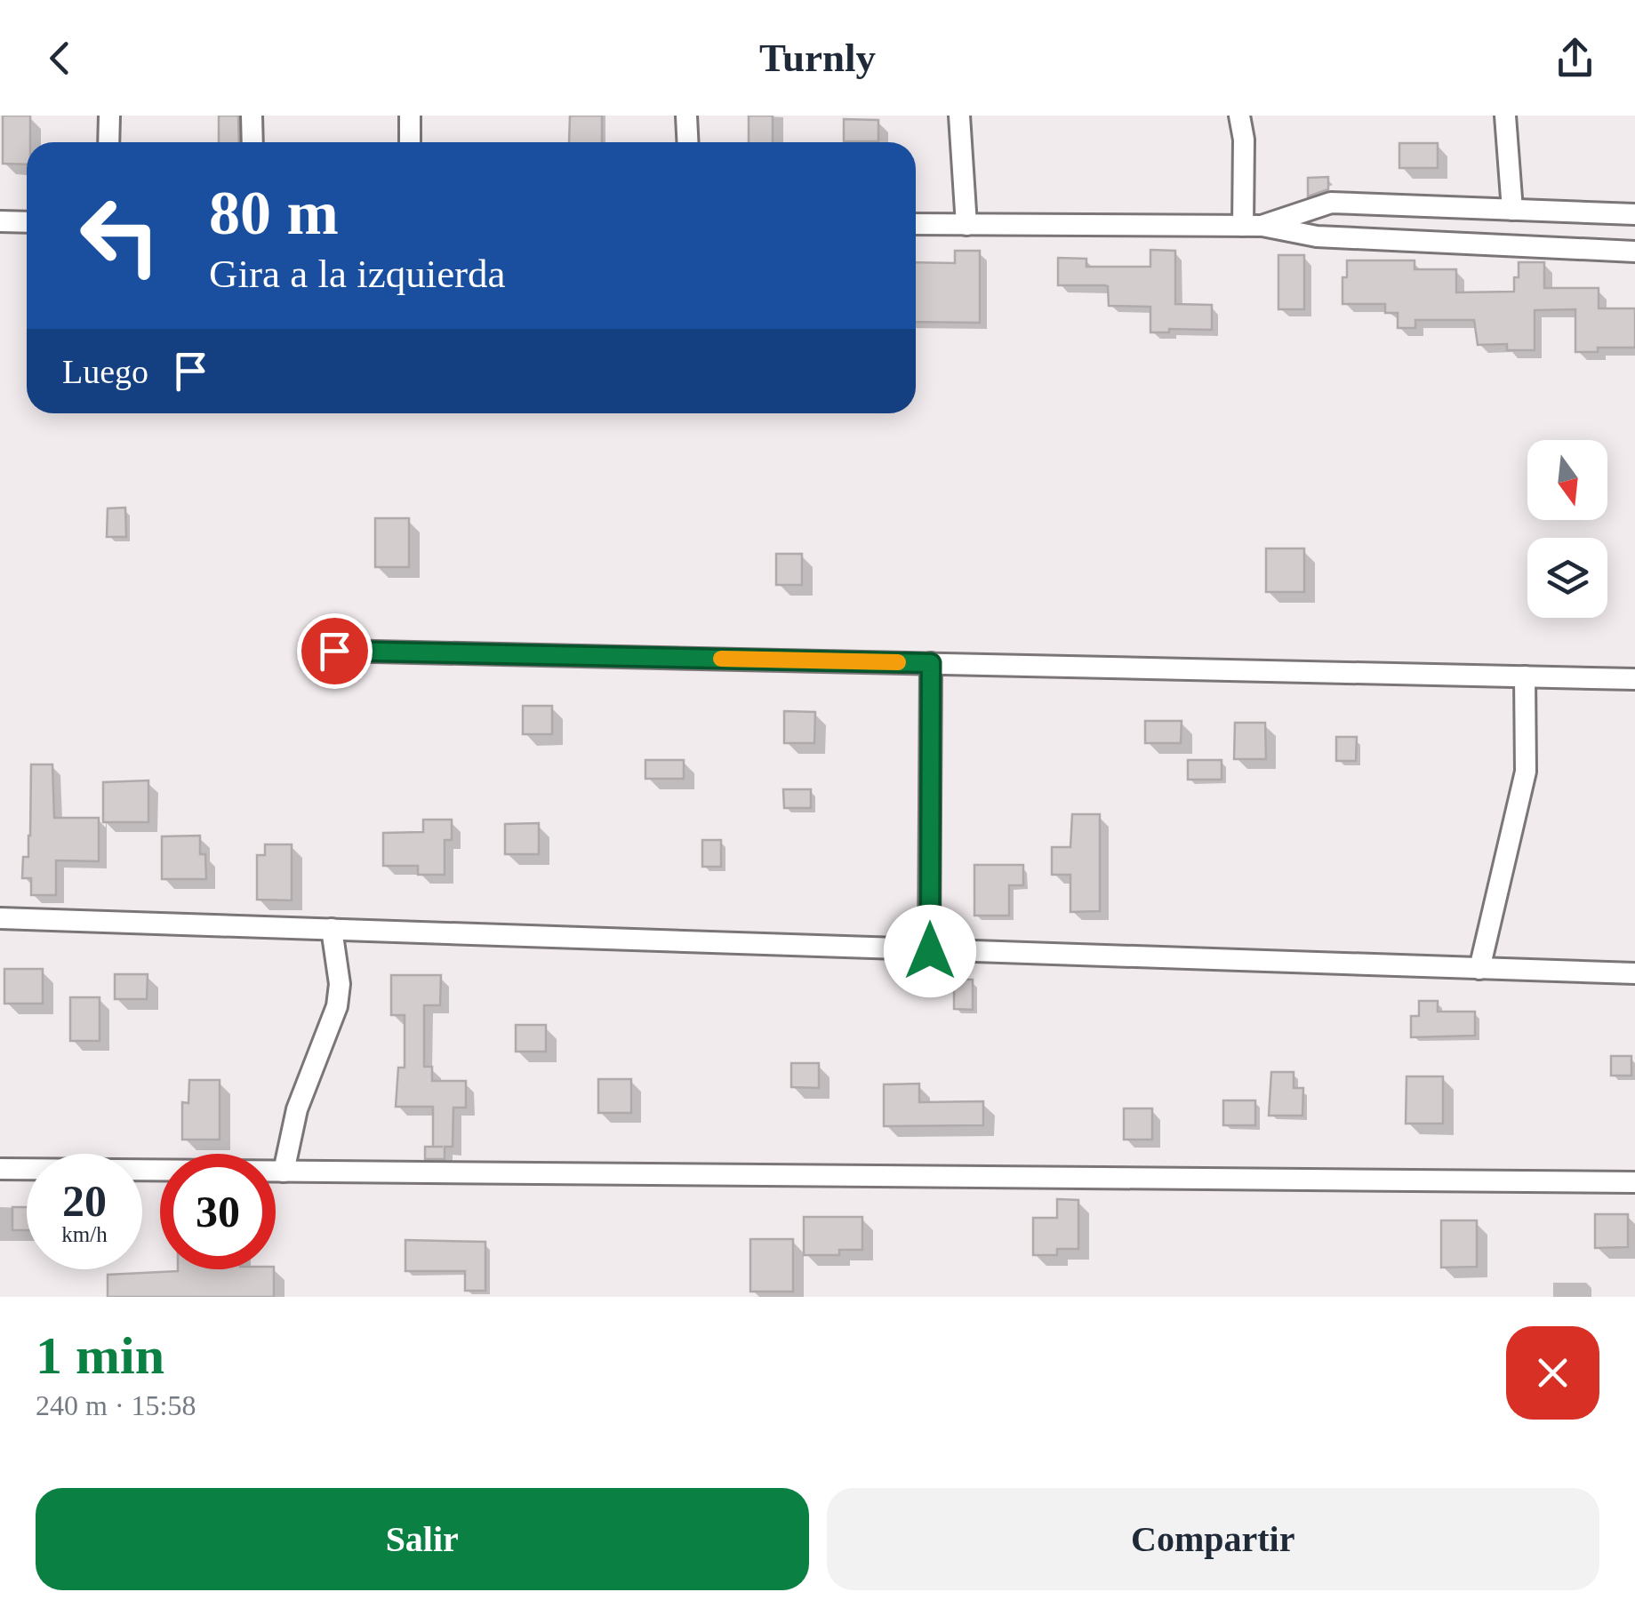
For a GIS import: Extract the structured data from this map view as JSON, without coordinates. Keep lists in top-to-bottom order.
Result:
{
  "north": "bottom",
  "page": {
    "header": "Turnly",
    "turn": ["80 m", "Gira a la izquierda"],
    "then": "Luego",
    "speed": "20 km/h",
    "limit": "30",
    "heading": ["1 min", "240 m · 15:58"],
    "buttons": ["Salir", "Compartir"]
  }
}
